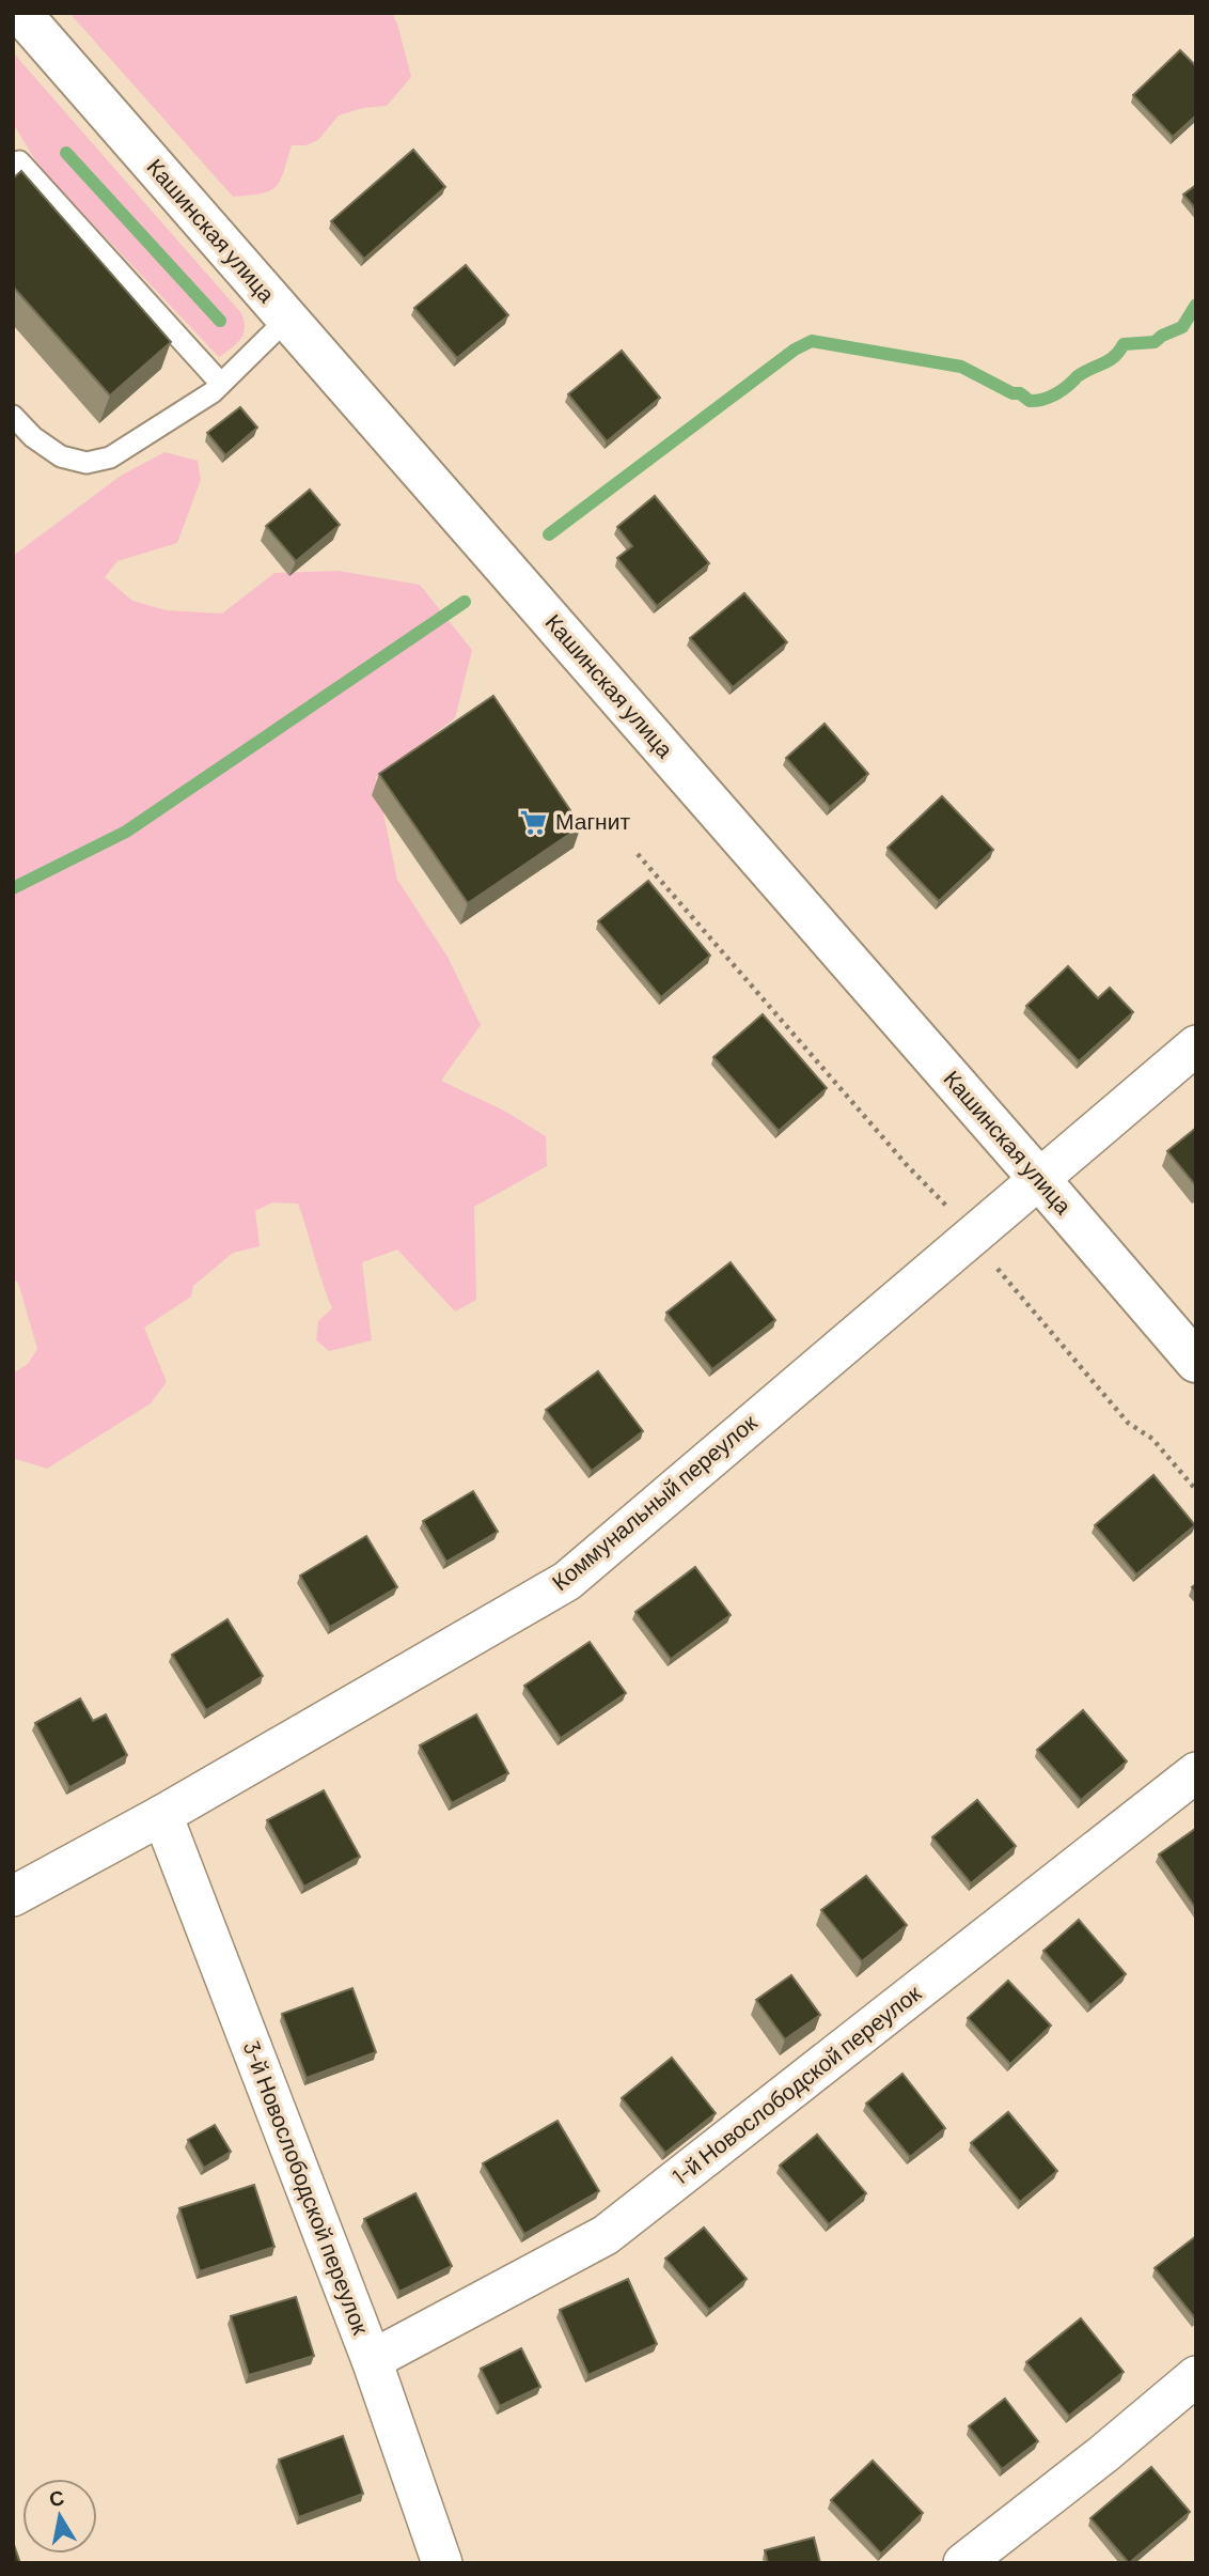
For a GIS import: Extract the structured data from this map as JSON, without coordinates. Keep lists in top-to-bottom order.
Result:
{
  "streets": {
    "main road": ["Кашинская улица"],
    "street": ["Коммунальный переулок", "1-й Новослободской переулок", "3-й Новослободской переулок"]
  },
  "crossings": [
    ["Кашинская улица", "Коммунальный переулок"],
    ["Коммунальный переулок", "3-й Новослободской переулок"],
    ["1-й Новослободской переулок", "3-й Новослободской переулок"]
  ],
  "places": {
    "supermarket": ["Магнит"]
  },
  "north": "top"
}
